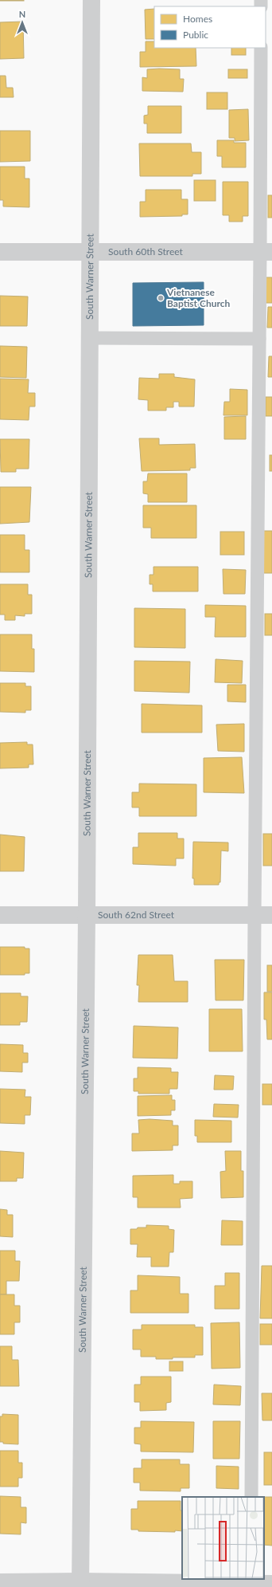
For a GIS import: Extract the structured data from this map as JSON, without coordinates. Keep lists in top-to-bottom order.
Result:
{
  "streets": {
    "street": ["South 60th Street", "South Warner Street", "South 62nd Street"]
  },
  "crossings": [
    ["South 60th Street", "South Warner Street"],
    ["South Warner Street", "South 62nd Street"]
  ],
  "places": ["Vietnanese Baptist Church"],
  "legend": ["Homes", "Public"],
  "north": "top"
}
